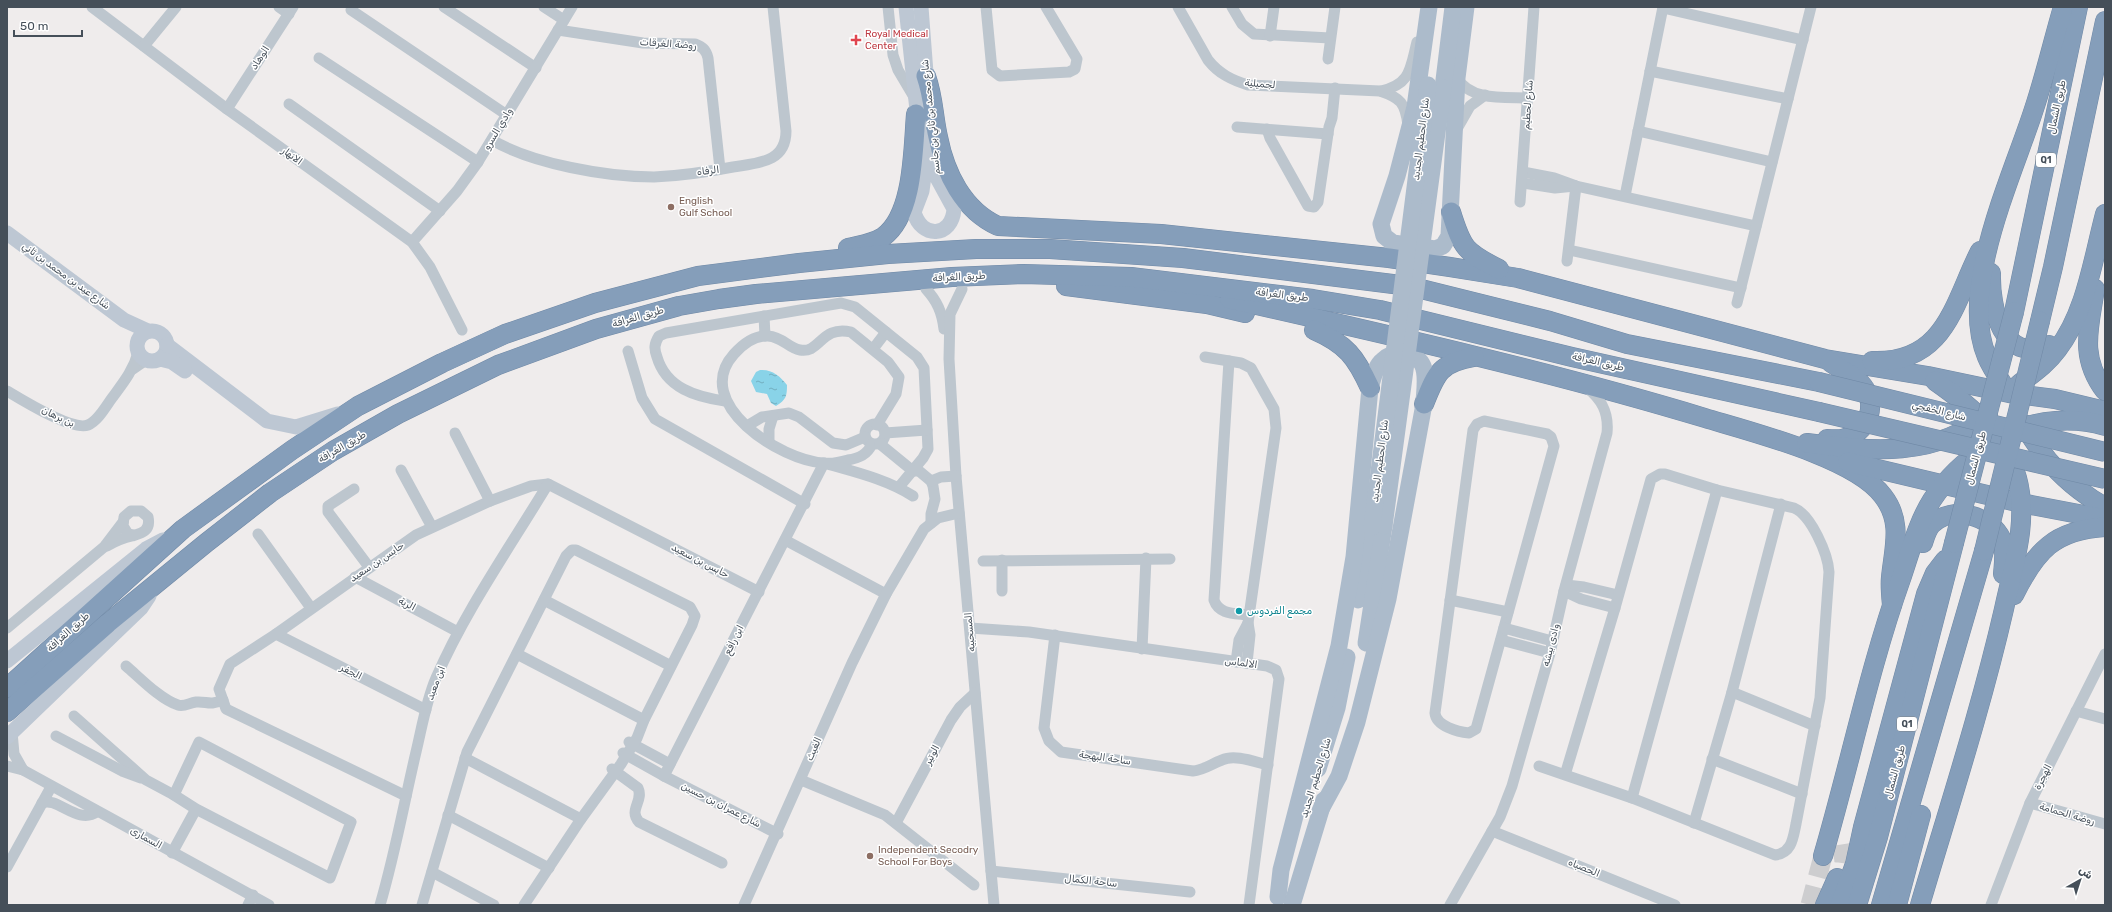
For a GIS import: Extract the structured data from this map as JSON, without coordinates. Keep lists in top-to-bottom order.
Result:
{
  "streets": {
    "highway": [
      "طريق الشمال",
      "Q1",
      "طريق الغرافة",
      "شارع الخفجي"
    ],
    "main road": ["شارع محمد بن ثاني بن جاسم", "شارع الحطيم الجديد", "شارع عيد بن محمد بن ثاني"],
    "street": [
      "روضة الغرقات",
      "الوهاد",
      "لجميلية",
      "شارع لحطيم",
      "وادي السرو",
      "الانهار",
      "الرفاه",
      "بن برهان",
      "حابس بن سعيد",
      "الرية",
      "المسحبيه",
      "ابن رافع",
      "وادى بيشه",
      "الالماس",
      "الجفر",
      "ابن معبد",
      "الغيث",
      "الوتير",
      "ساحة البهجة",
      "الهجرة",
      "شارع عمران بن حسين",
      "روضة الحمامة",
      "السمارى",
      "الحصباه",
      "ساحة الكمال"
    ]
  },
  "crossings": [
    ["روضة الغرقات", "وادي السرو"],
    ["روضة الغرقات", "الرفاه"],
    ["الوهاد", "الانهار"],
    ["لجميلية", "شارع الحطيم الجديد"],
    ["وادي السرو", "الانهار"],
    ["وادي السرو", "الرفاه"],
    ["شارع عيد بن محمد بن ثاني", "بن برهان"],
    ["طريق الغرافة", "شارع الخفجي"],
    ["حابس بن سعيد", "الرية"],
    ["حابس بن سعيد", "ابن رافع"],
    ["حابس بن سعيد", "الجفر"],
    ["حابس بن سعيد", "ابن معبد"],
    ["الرية", "ابن معبد"],
    ["المسحبيه", "الالماس"],
    ["المسحبيه", "الغيث"],
    ["المسحبيه", "الوتير"],
    ["المسحبيه", "ساحة الكمال"],
    ["ابن رافع", "شارع عمران بن حسين"],
    ["وادى بيشه", "الحصباه"],
    ["الالماس", "ساحة البهجة"],
    ["الجفر", "ابن معبد"],
    ["الغيث", "شارع عمران بن حسين"],
    ["الهجرة", "روضة الحمامة"]
  ],
  "places": {
    "health": ["Royal Medical Center"],
    "other": ["English Gulf School", "مجمع الفردوس", "Independent Secodry School For Boys"]
  },
  "scale_bar": "50 m",
  "north": "top right"
}
